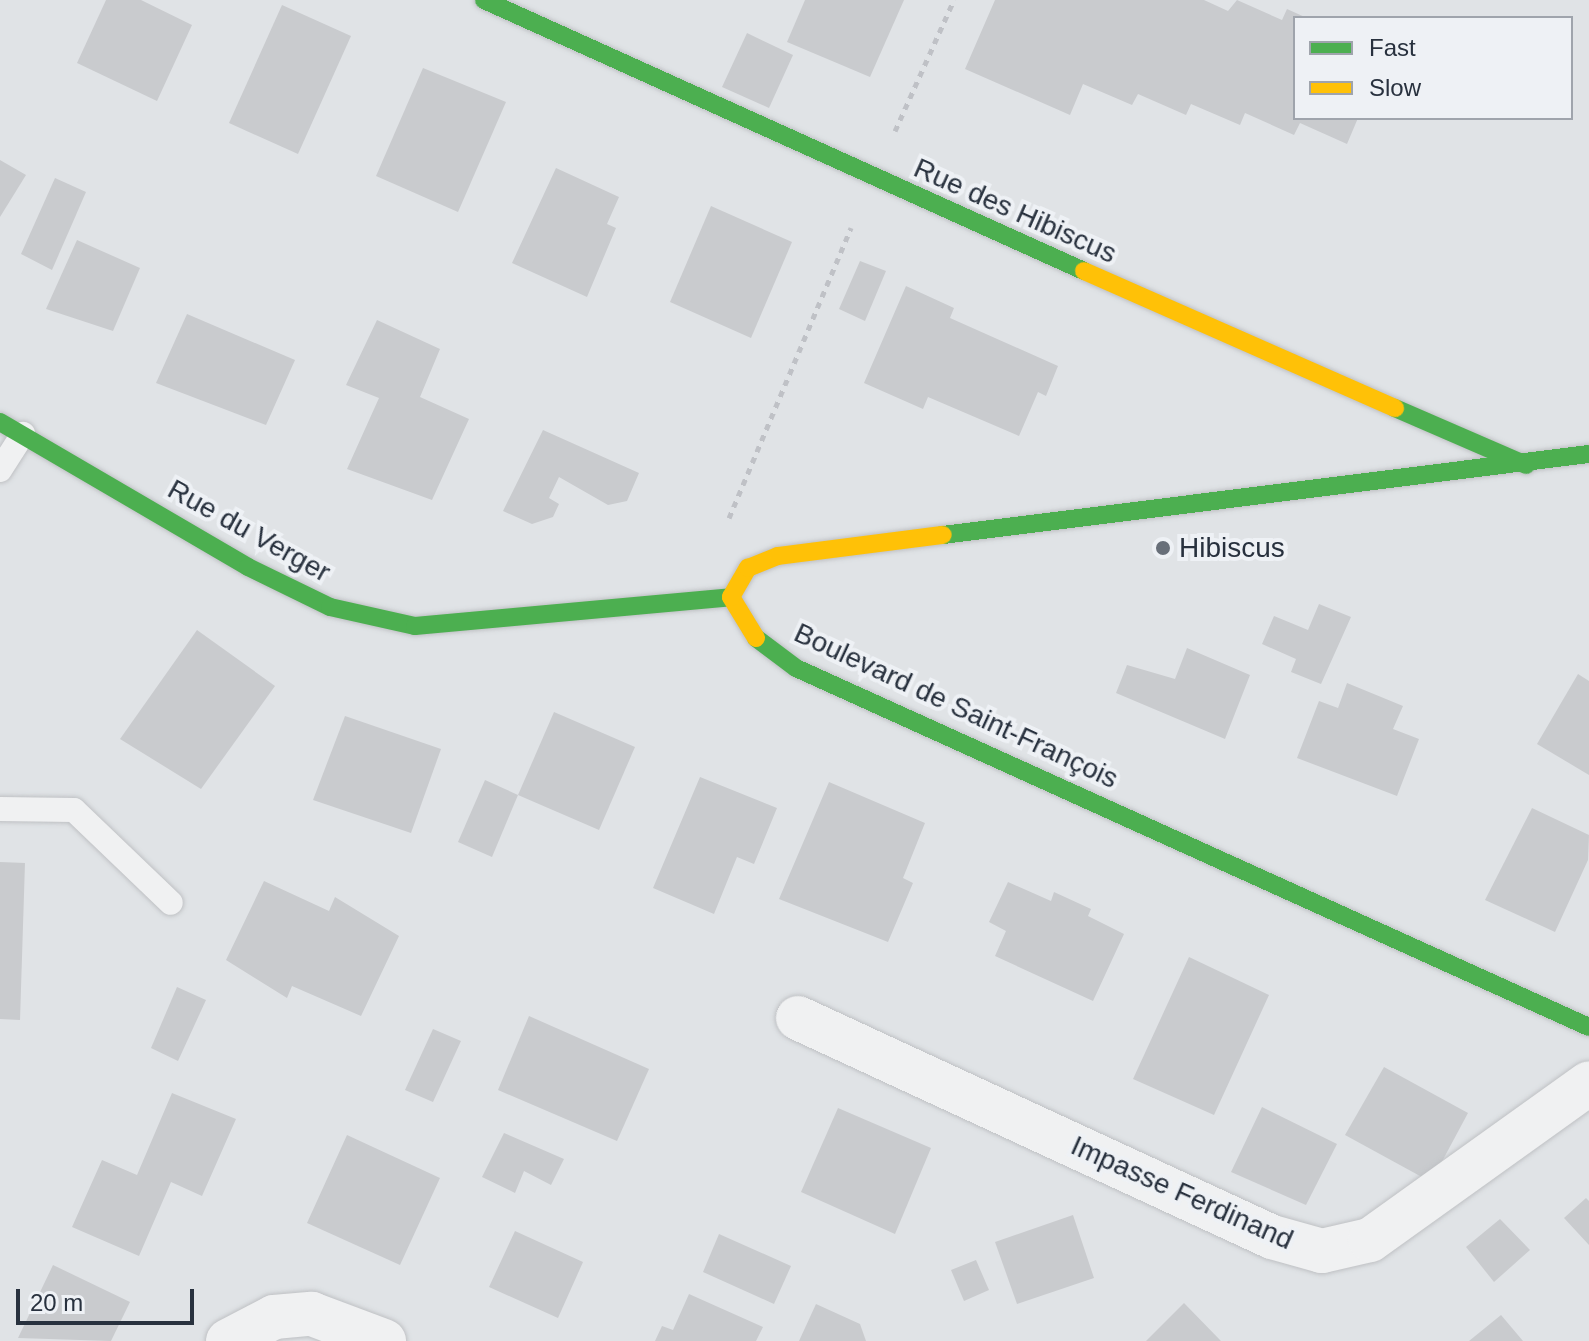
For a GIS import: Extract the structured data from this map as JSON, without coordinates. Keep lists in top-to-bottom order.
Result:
{
  "streets": {
    "street": [
      "Rue des Hibiscus",
      "Rue du Verger",
      "Boulevard de Saint-François",
      "Impasse Ferdinand"
    ]
  },
  "crossings": [
    ["Rue du Verger", "Boulevard de Saint-François"]
  ],
  "places": ["Hibiscus"],
  "legend": ["Fast", "Slow"],
  "scale_bar": "20 m"
}
